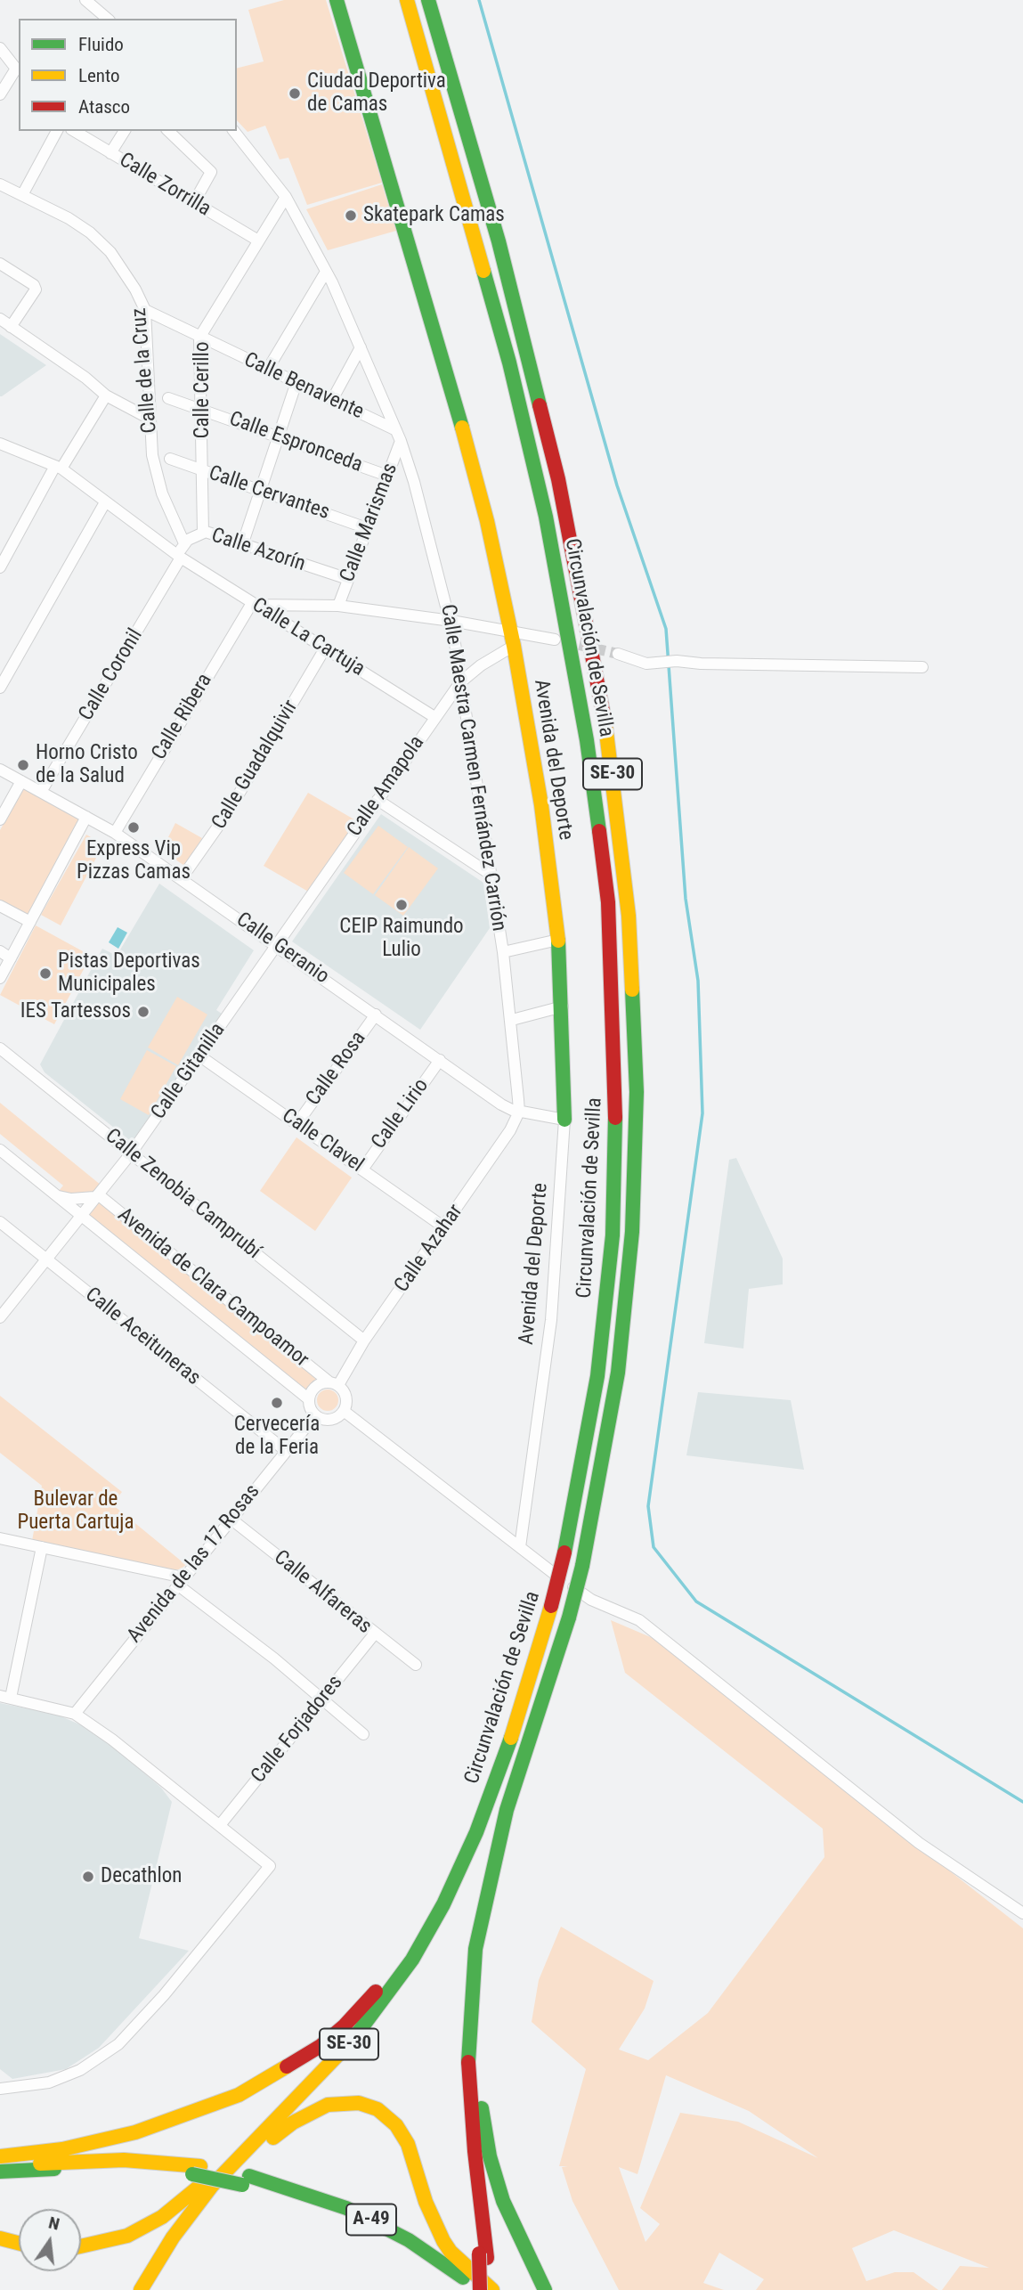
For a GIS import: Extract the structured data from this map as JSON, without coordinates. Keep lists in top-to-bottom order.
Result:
{
  "streets": {
    "main road": [
      "Circunvalación de Sevilla",
      "Avenida del Deporte",
      "SE-30",
      "A-49"
    ],
    "street": [
      "Calle Zorrilla",
      "Calle de la Cruz",
      "Calle Benavente",
      "Calle Cerillo",
      "Calle Espronceda",
      "Calle Cervantes",
      "Calle Marismas",
      "Calle Azorín",
      "Calle La Cartuja",
      "Calle Coronil",
      "Calle Ribera",
      "Calle Guadalquivir",
      "Calle Maestra Carmen Fernández Carrión",
      "Calle Amapola",
      "Calle Geranio",
      "Calle Rosa",
      "Calle Gitanilla",
      "Calle Lirio",
      "Calle Clavel",
      "Calle Zenobia Camprubí",
      "Calle Azahar",
      "Avenida de Clara Campoamor",
      "Calle Aceituneras",
      "Avenida de las 17 Rosas",
      "Calle Alfareras",
      "Calle Forjadores"
    ]
  },
  "crossings": [
    ["Calle Zorrilla", "Calle Cerillo"],
    ["Calle de la Cruz", "Calle Benavente"],
    ["Calle de la Cruz", "Calle Azorín"],
    ["Calle Benavente", "Calle Cerillo"],
    ["Calle Benavente", "Calle Marismas"],
    ["Calle Benavente", "Calle Maestra Carmen Fernández Carrión"],
    ["Calle Cerillo", "Calle Espronceda"],
    ["Calle Cerillo", "Calle Cervantes"],
    ["Calle Cerillo", "Calle Azorín"],
    ["Calle Cerillo", "Calle Maestra Carmen Fernández Carrión"],
    ["Calle Espronceda", "Calle Marismas"],
    ["Calle Cervantes", "Calle Marismas"],
    ["Calle Marismas", "Calle Azorín"],
    ["Calle Marismas", "Calle Maestra Carmen Fernández Carrión"],
    ["Calle Azorín", "Calle La Cartuja"],
    ["Calle Azorín", "Calle Coronil"],
    ["Calle La Cartuja", "Calle Coronil"],
    ["Calle La Cartuja", "Calle Ribera"],
    ["Calle La Cartuja", "Calle Guadalquivir"],
    ["Calle La Cartuja", "Calle Amapola"],
    ["Calle Coronil", "Calle Geranio"],
    ["Calle Ribera", "Calle Geranio"],
    ["Avenida del Deporte", "Calle Amapola"],
    ["Avenida del Deporte", "Calle Geranio"],
    ["Calle Guadalquivir", "Calle Geranio"],
    ["Calle Maestra Carmen Fernández Carrión", "Calle Amapola"],
    ["Calle Maestra Carmen Fernández Carrión", "Calle Geranio"],
    ["Calle Maestra Carmen Fernández Carrión", "Calle Azahar"],
    ["Calle Amapola", "Calle Geranio"],
    ["Calle Amapola", "Calle Gitanilla"],
    ["Calle Geranio", "Calle Rosa"],
    ["Calle Geranio", "Calle Gitanilla"],
    ["Calle Geranio", "Calle Lirio"],
    ["Calle Geranio", "Calle Azahar"],
    ["Calle Rosa", "Calle Clavel"],
    ["Calle Gitanilla", "Calle Clavel"],
    ["Calle Gitanilla", "Calle Zenobia Camprubí"],
    ["Calle Gitanilla", "Avenida de Clara Campoamor"],
    ["Calle Gitanilla", "Calle Aceituneras"],
    ["Calle Lirio", "Calle Clavel"],
    ["Calle Clavel", "Calle Azahar"],
    ["Calle Zenobia Camprubí", "Calle Azahar"],
    ["Calle Azahar", "Avenida de Clara Campoamor"],
    ["Calle Azahar", "Avenida de las 17 Rosas"],
    ["Avenida de Clara Campoamor", "Avenida de las 17 Rosas"],
    ["Calle Aceituneras", "Avenida de las 17 Rosas"],
    ["Avenida de las 17 Rosas", "Calle Alfareras"],
    ["Calle Alfareras", "Calle Forjadores"]
  ],
  "parks": ["Bulevar de Puerta Cartuja"],
  "places": [
    "Ciudad Deportiva de Camas",
    "Skatepark Camas",
    "Horno Cristo de la Salud",
    "Express Vip Pizzas Camas",
    "CEIP Raimundo Lulio",
    "Pistas Deportivas Municipales",
    "IES Tartessos",
    "Cervecería de la Feria",
    "Decathlon"
  ],
  "legend": ["Fluido", "Lento", "Atasco"],
  "north": "top"
}
